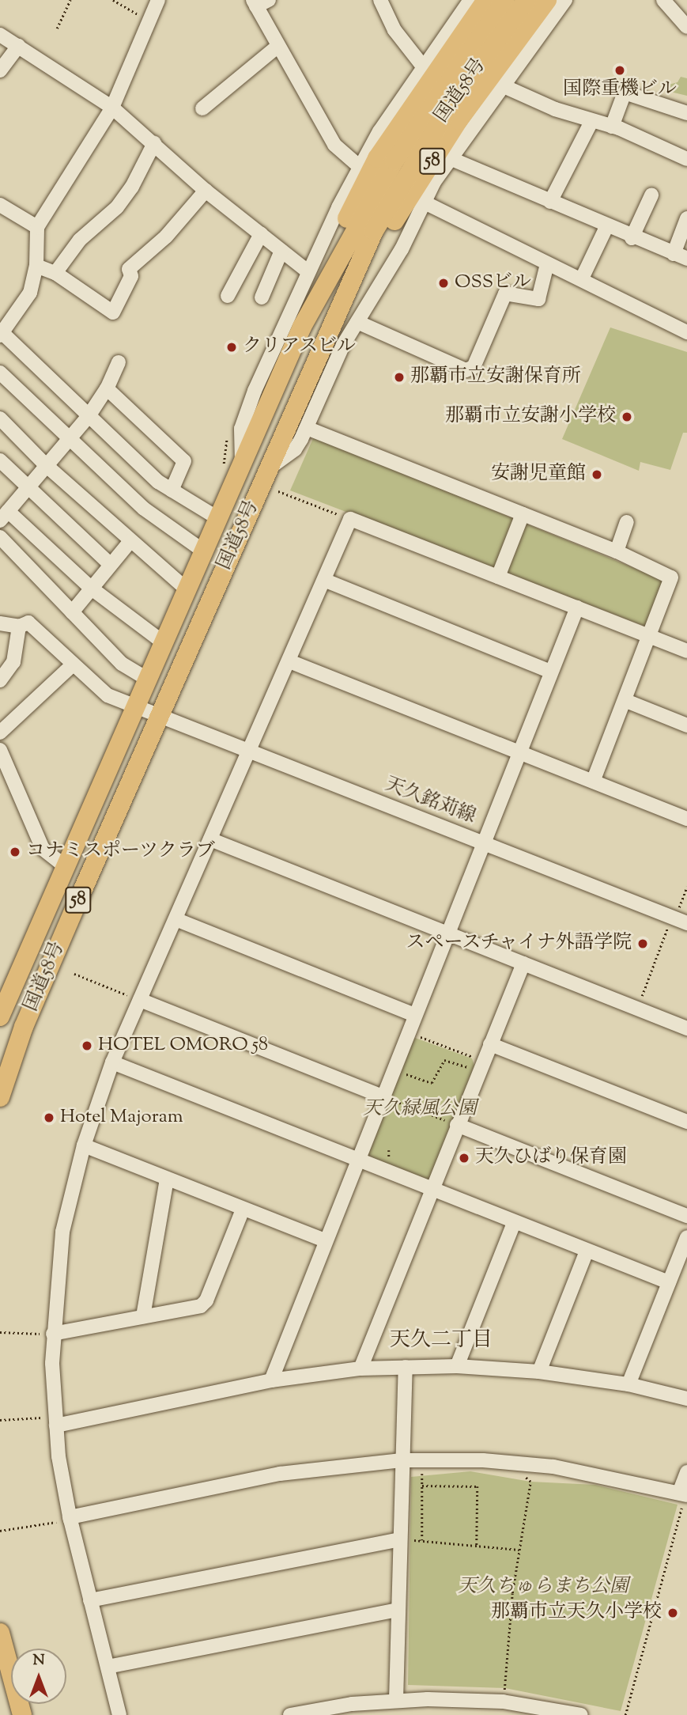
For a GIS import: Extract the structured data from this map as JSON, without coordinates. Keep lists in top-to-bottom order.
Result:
{
  "streets": {
    "highway": ["国道58号", "58"],
    "street": ["天久銘苅線"]
  },
  "crossings": [
    ["国道58号", "58"],
    ["国道58号", "天久銘苅線"]
  ],
  "districts": ["天久二丁目"],
  "parks": ["天久緑風公園", "天久ちゅらまち公園"],
  "places": [
    "国際重機ビル",
    "OSSビル",
    "クリアスビル",
    "那覇市立安謝保育所",
    "那覇市立安謝小学校",
    "安謝児童館",
    "コナミスポーツクラブ",
    "スペースチャイナ外語学院",
    "HOTEL OMORO 58",
    "Hotel Majoram",
    "天久ひばり保育園",
    "那覇市立天久小学校"
  ],
  "north": "top"
}
